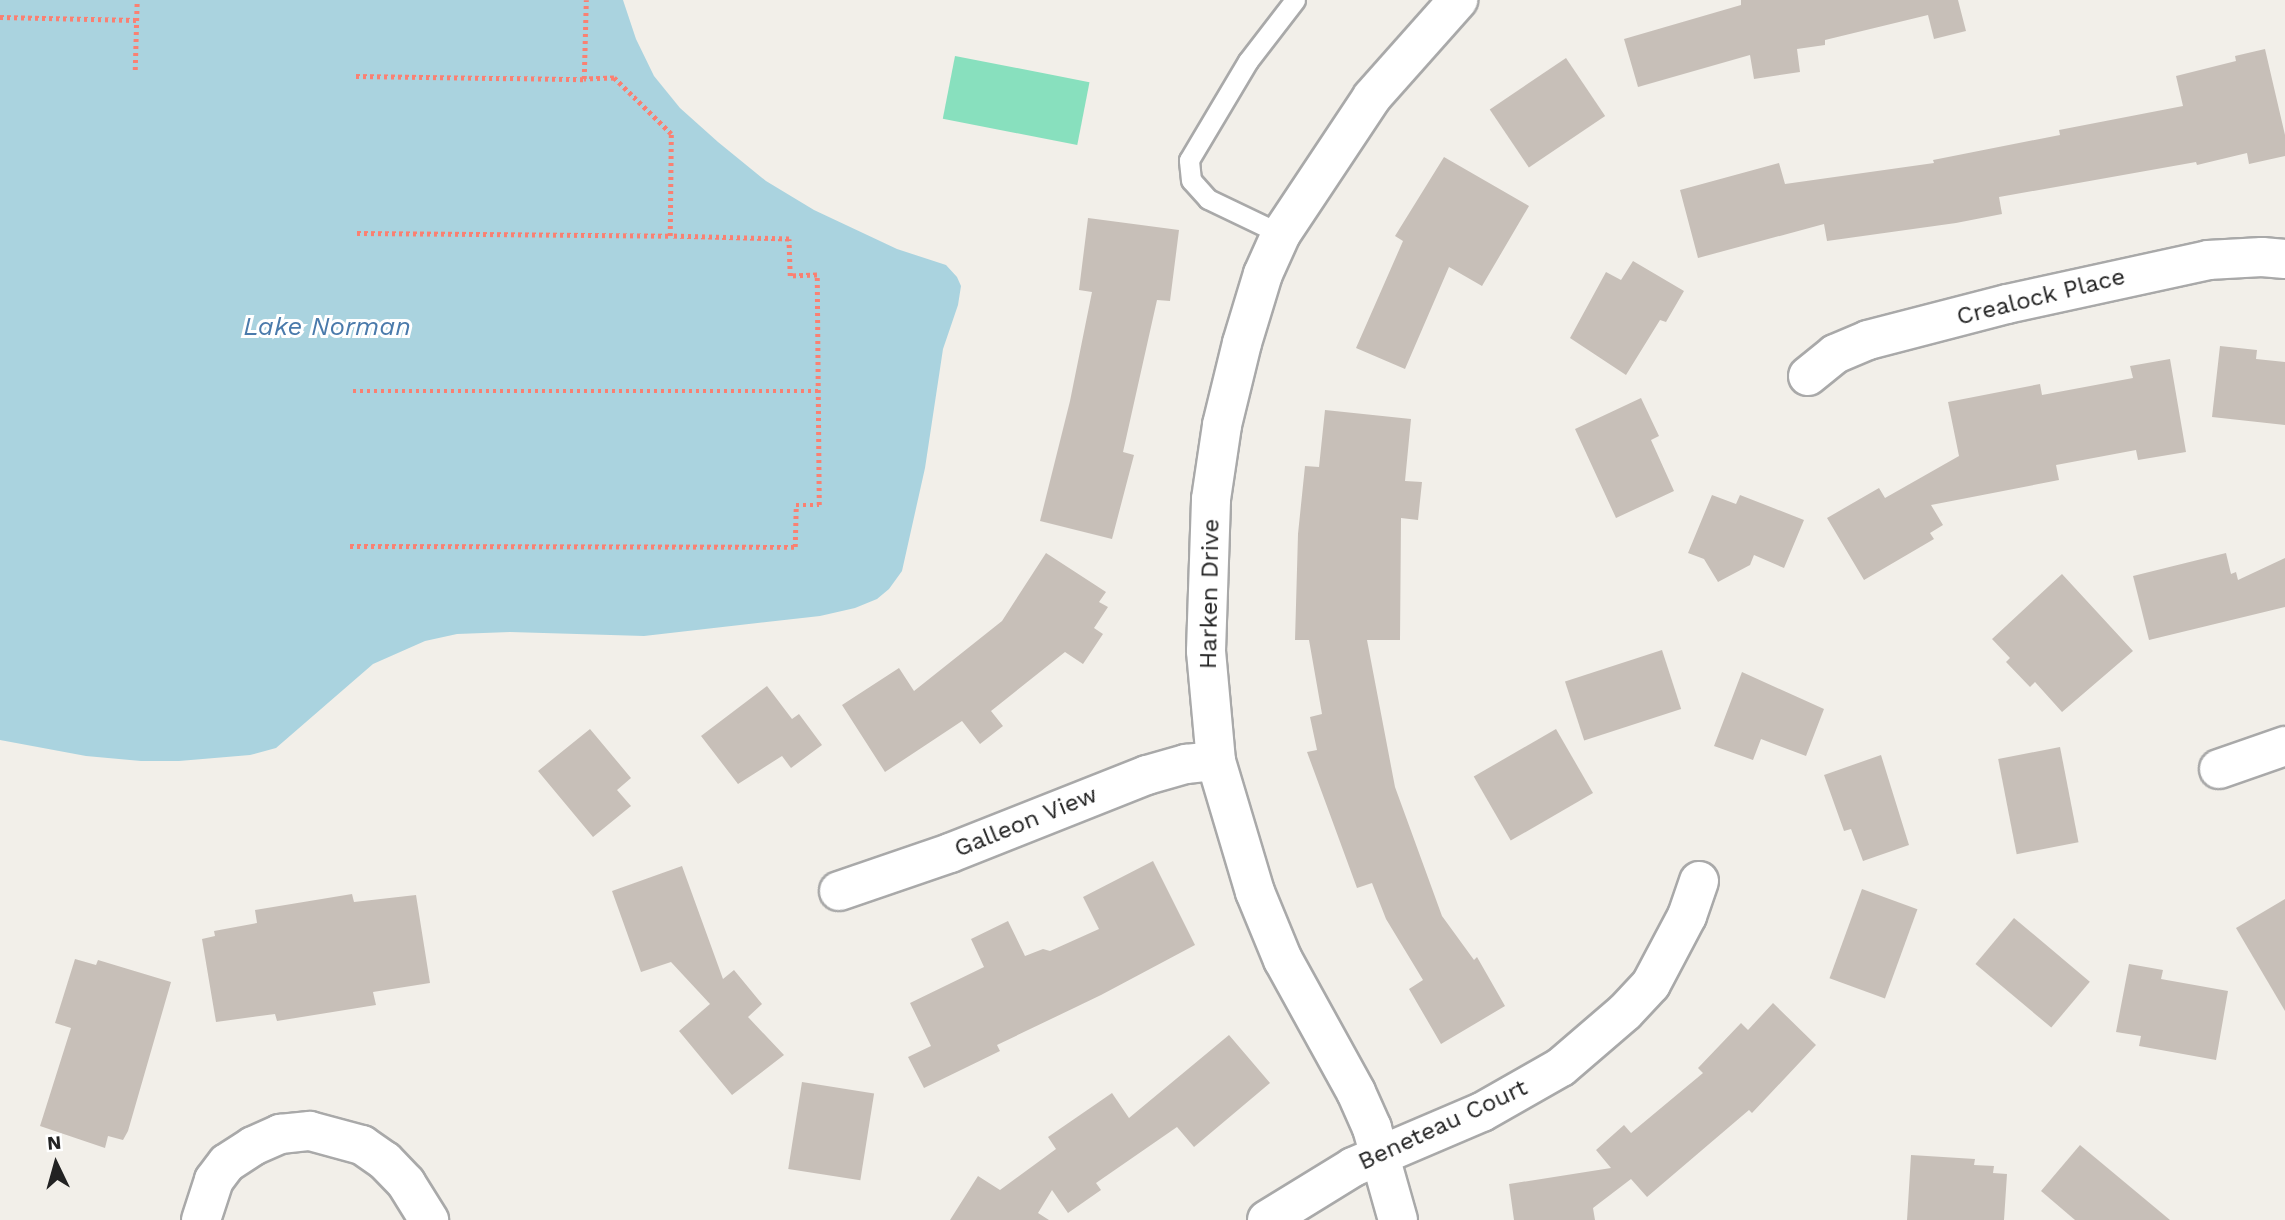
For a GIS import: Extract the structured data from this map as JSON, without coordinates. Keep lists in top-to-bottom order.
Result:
{
  "streets": {
    "street": [
      "Crealock Place",
      "Harken Drive",
      "Galleon View",
      "Beneteau Court"
    ]
  },
  "crossings": [
    ["Harken Drive", "Galleon View"],
    ["Harken Drive", "Beneteau Court"]
  ],
  "water": ["Lake Norman"],
  "north": "top"
}
